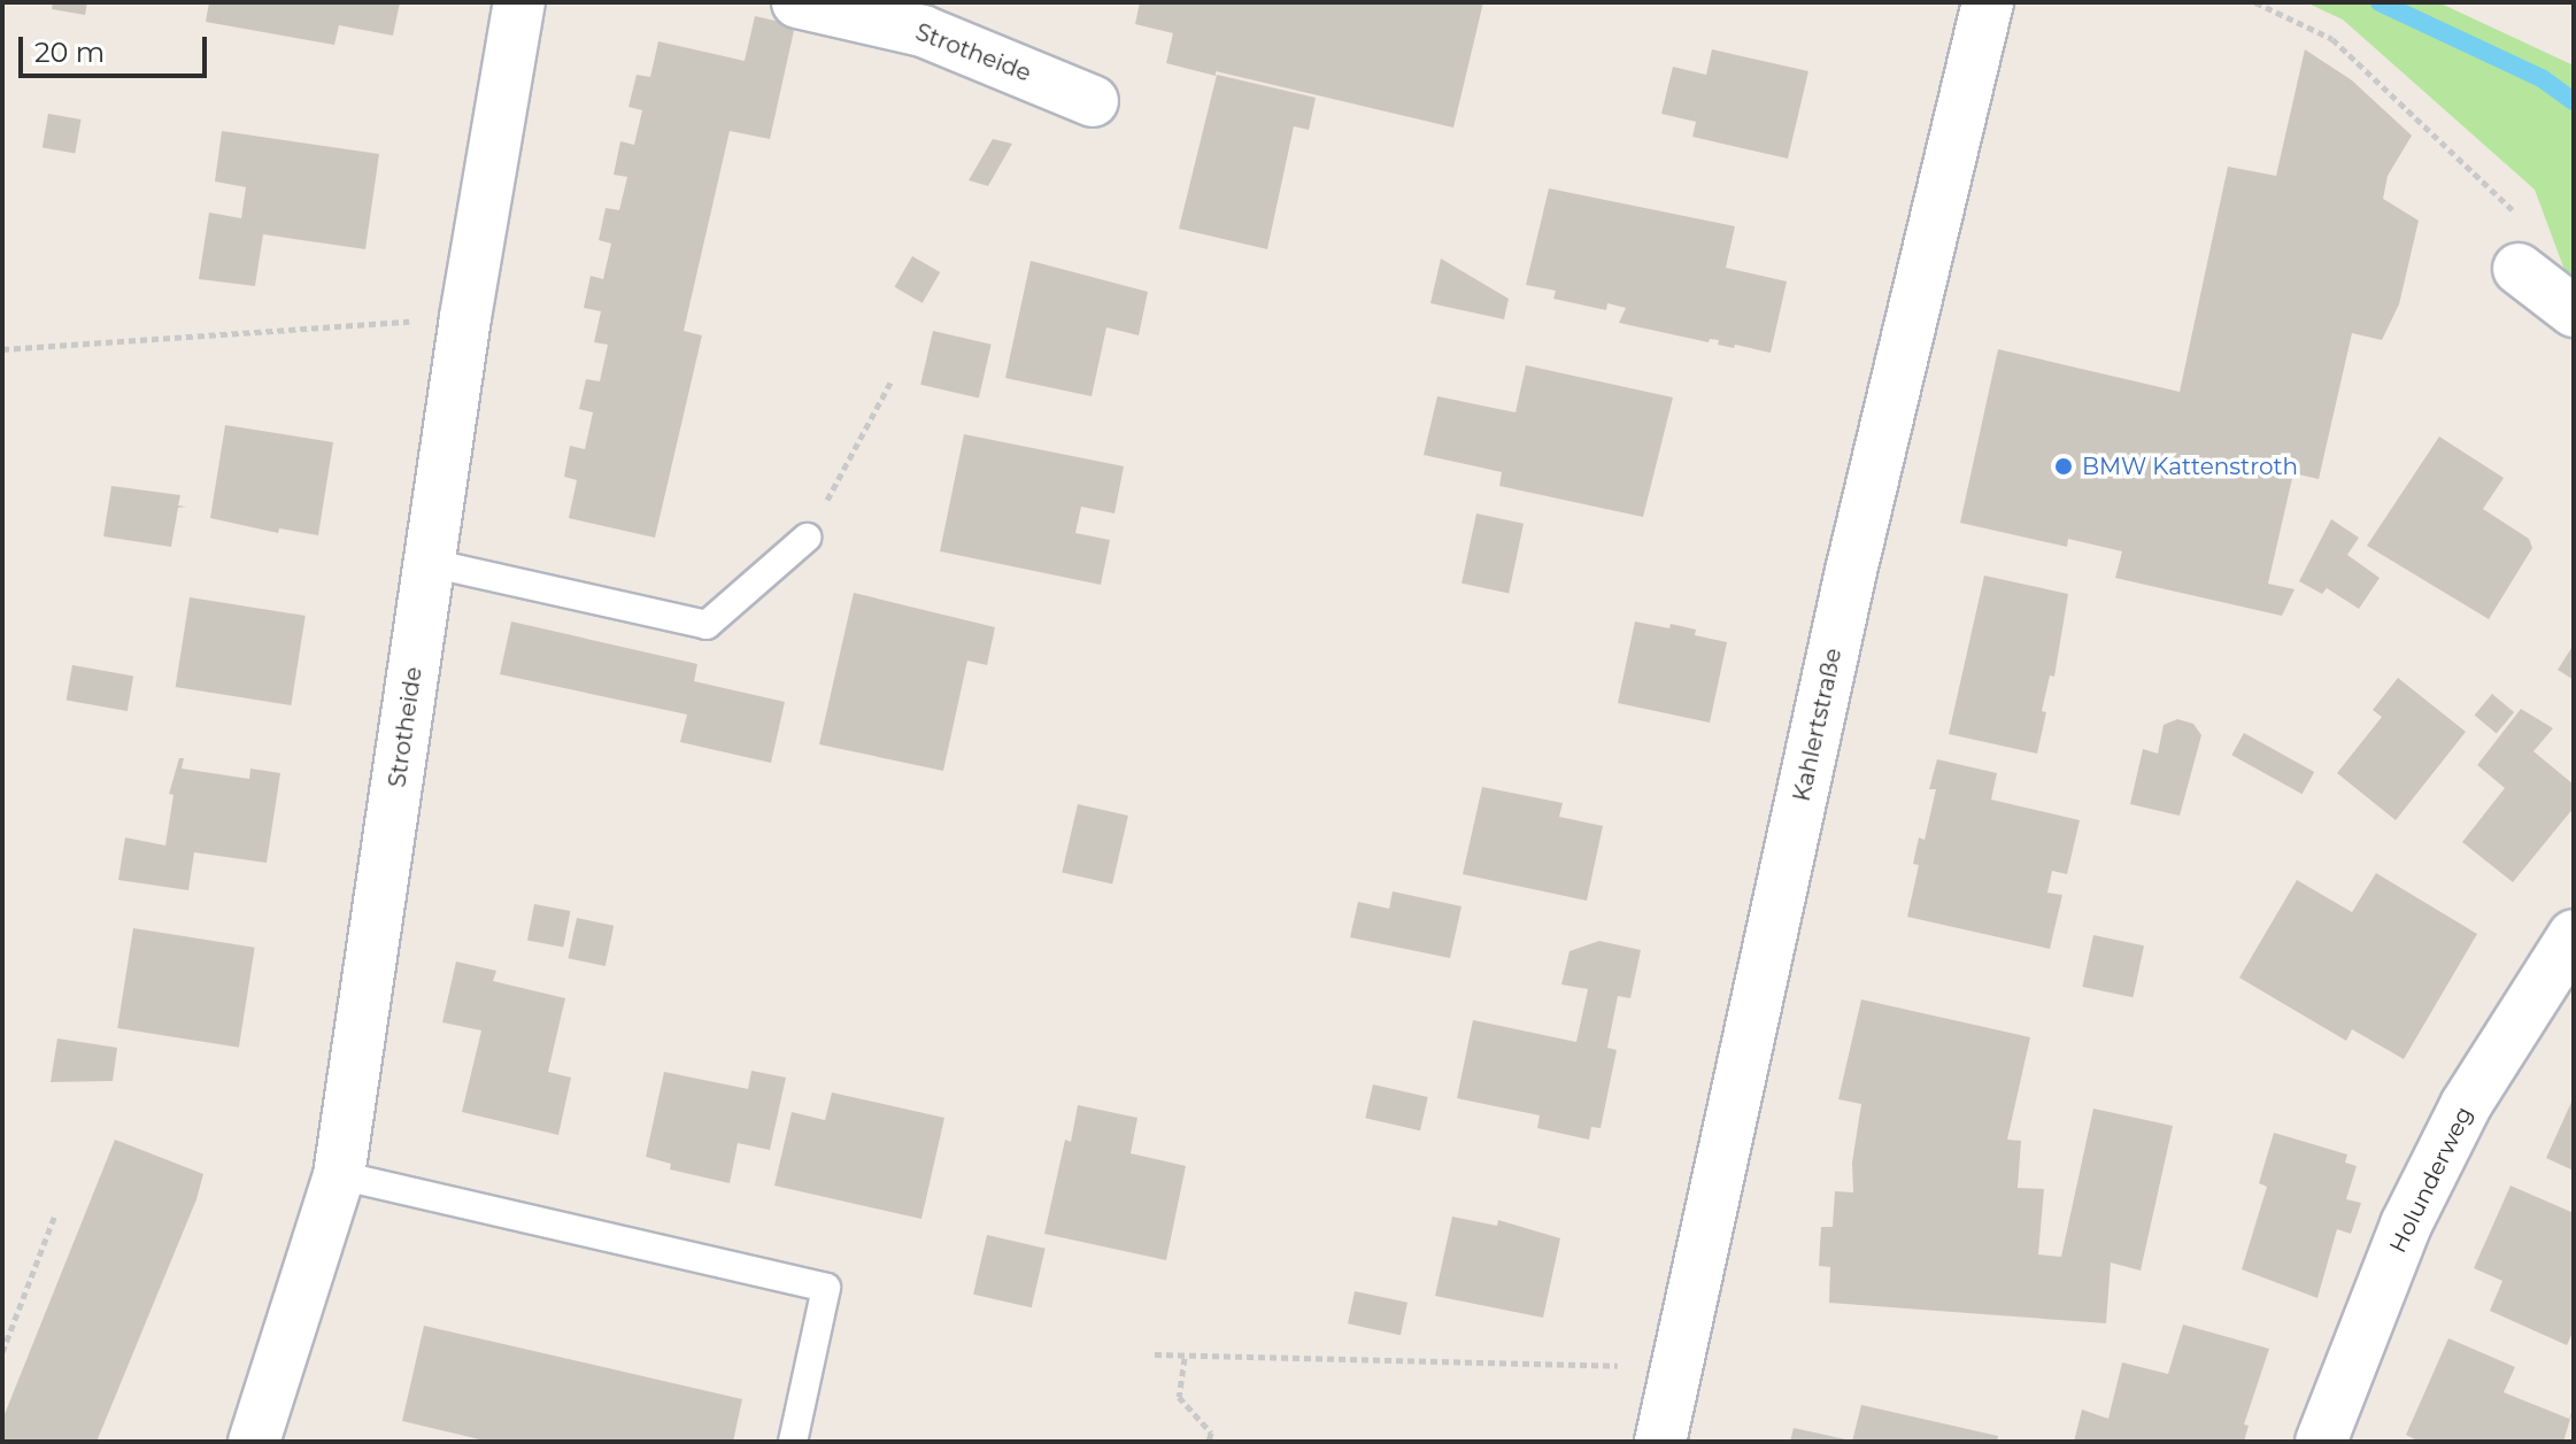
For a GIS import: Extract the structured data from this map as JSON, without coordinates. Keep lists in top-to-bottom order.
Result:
{
  "streets": {
    "street": ["Strotheide", "Kahlertstraße", "Holunderweg"]
  },
  "places": ["BMW Kattenstroth"],
  "scale_bar": "20 m"
}
